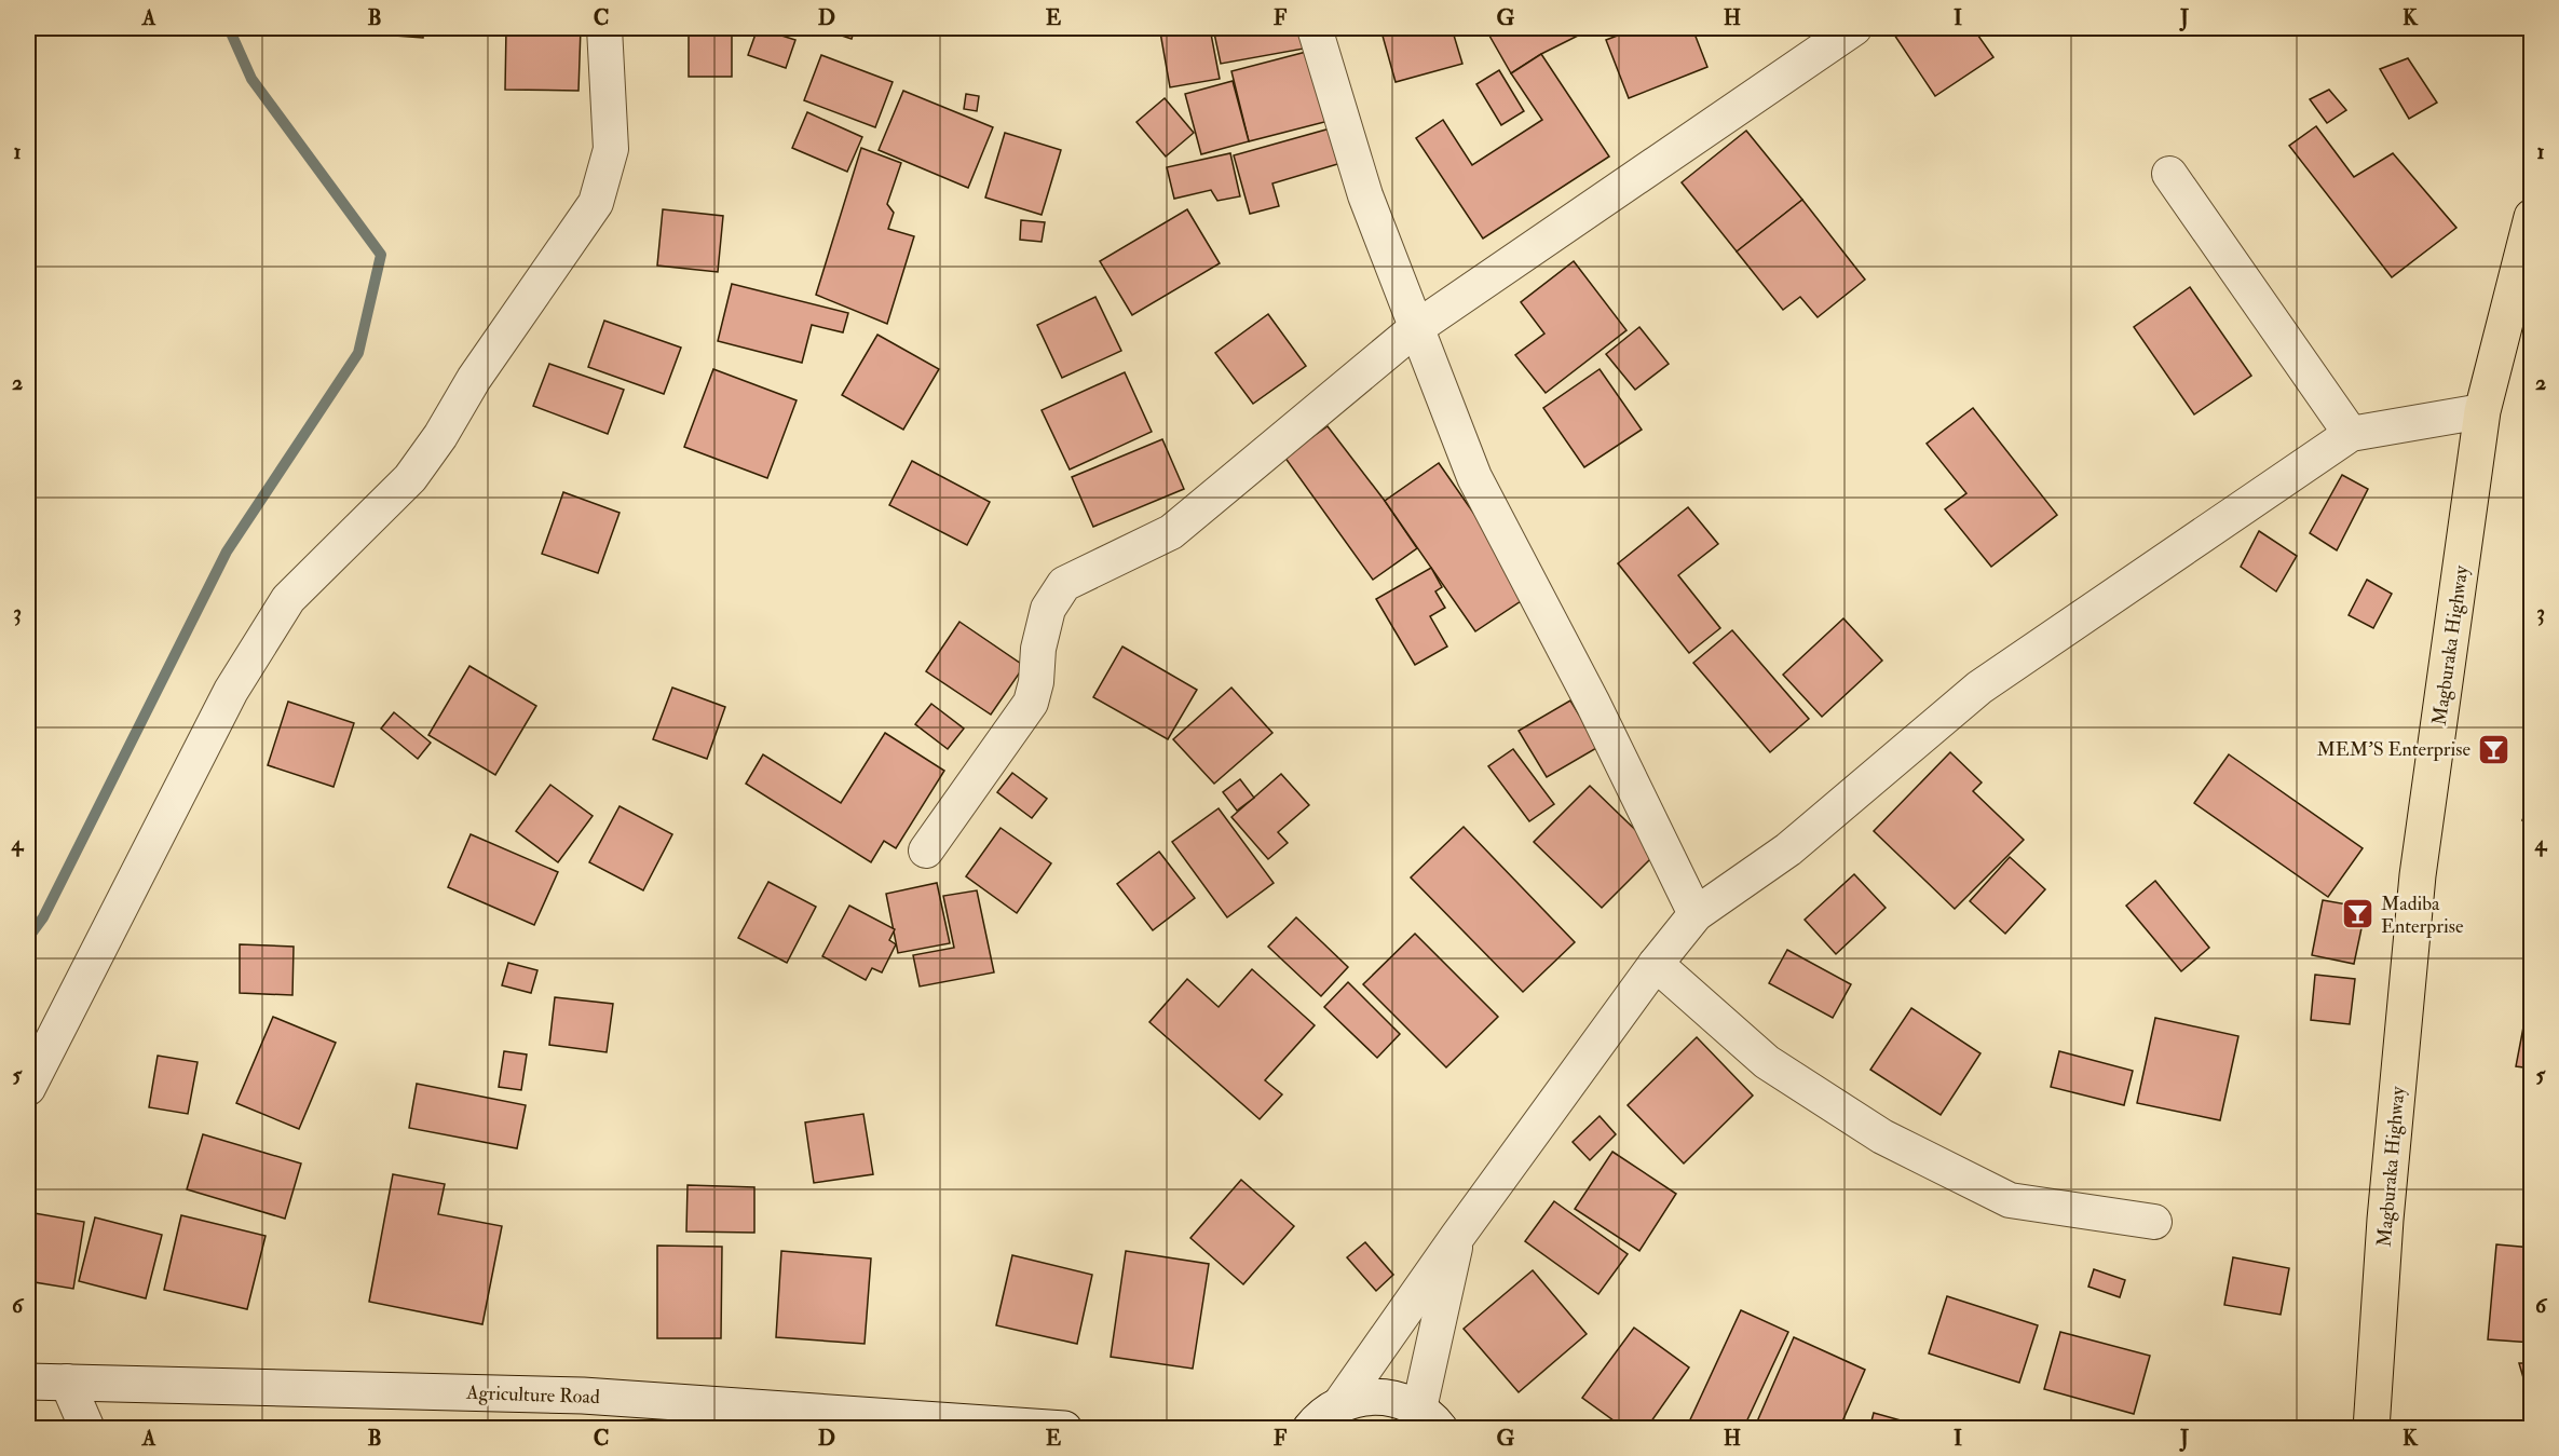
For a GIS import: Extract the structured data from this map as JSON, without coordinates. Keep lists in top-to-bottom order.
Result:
{
  "streets": {
    "main road": ["Magburaka Highway", "Agriculture Road"]
  },
  "places": {
    "bar": ["MEM'S Enterprise", "Madiba Enterprise"]
  },
  "grid": {
    "columns": [
      "A",
      "B",
      "C",
      "D",
      "E",
      "F",
      "G",
      "H",
      "I",
      "J",
      "K"
    ],
    "rows": [
      "1",
      "2",
      "3",
      "4",
      "5",
      "6"
    ]
  }
}
